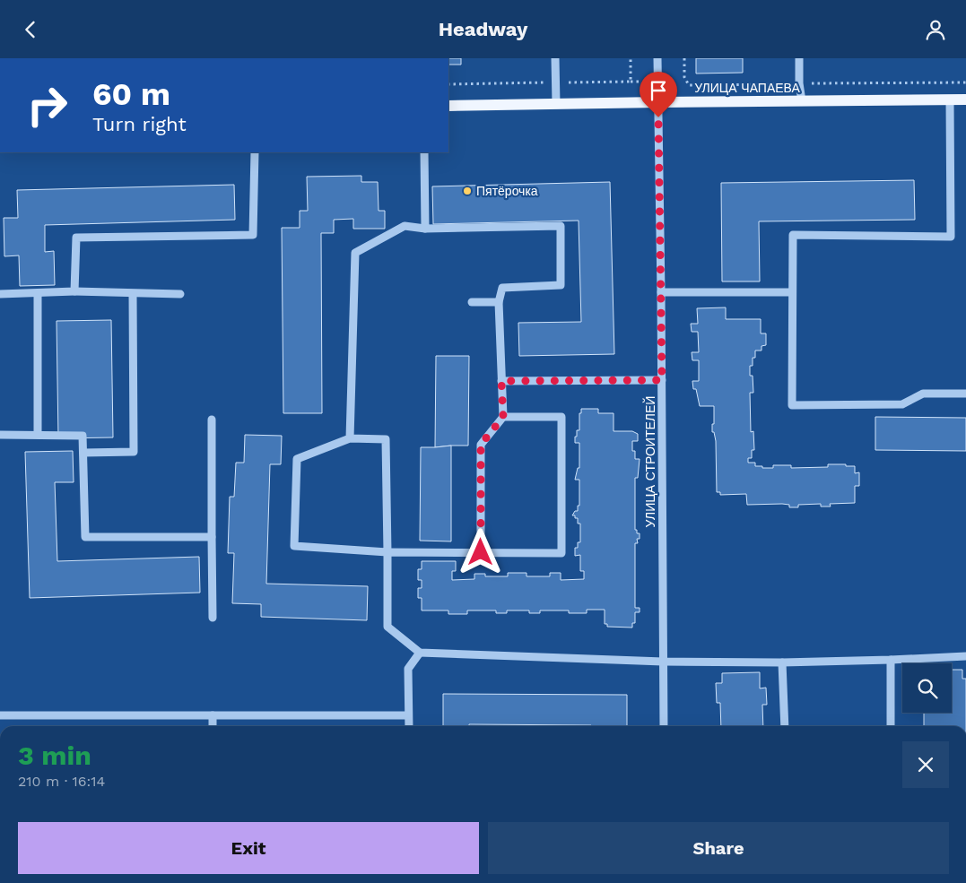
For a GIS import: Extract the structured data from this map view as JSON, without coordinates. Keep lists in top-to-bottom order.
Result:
{
  "streets": {
    "main road": ["УЛИЦА ЧАПАЕВА"],
    "street": ["УЛИЦА СТРОИТЕЛЕЙ"]
  },
  "crossings": [
    ["УЛИЦА ЧАПАЕВА", "УЛИЦА СТРОИТЕЛЕЙ"]
  ],
  "places": ["Пятёрочка"],
  "page": {
    "header": "Headway",
    "turn": ["60 m", "Turn right"],
    "heading": ["3 min", "210 m · 16:14"],
    "buttons": ["Exit", "Share"]
  }
}
